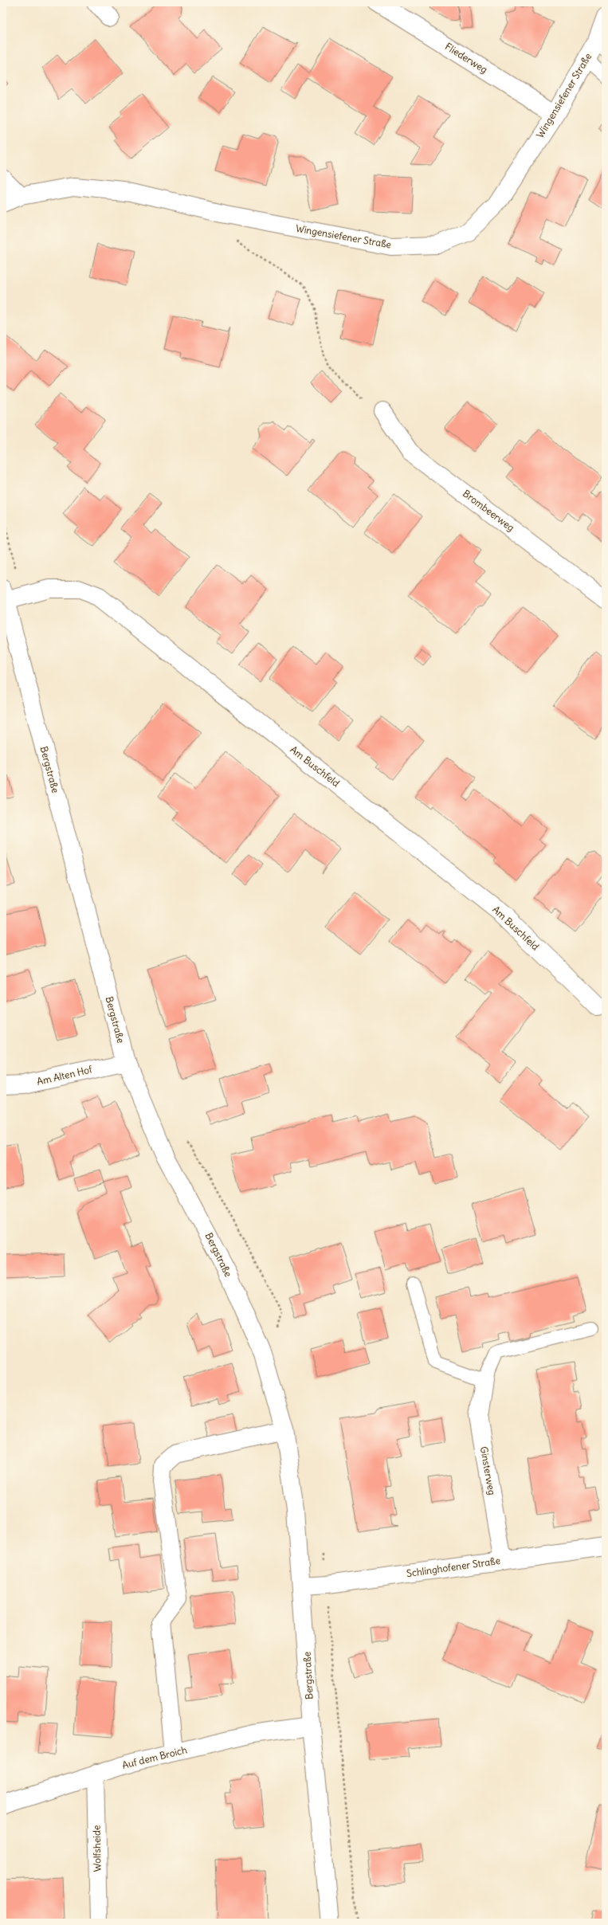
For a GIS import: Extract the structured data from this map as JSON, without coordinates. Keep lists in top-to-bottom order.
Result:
{
  "streets": {
    "street": [
      "Fliederweg",
      "Wingensiefener Straße",
      "Brombeerweg",
      "Am Buschfeld",
      "Bergstraße",
      "Am Alten Hof",
      "Ginsterweg",
      "Schlinghofener Straße",
      "Auf dem Broich",
      "Wolfsheide"
    ]
  },
  "crossings": [
    ["Fliederweg", "Wingensiefener Straße"],
    ["Am Buschfeld", "Bergstraße"],
    ["Bergstraße", "Am Alten Hof"],
    ["Bergstraße", "Schlinghofener Straße"],
    ["Bergstraße", "Auf dem Broich"],
    ["Ginsterweg", "Schlinghofener Straße"],
    ["Auf dem Broich", "Wolfsheide"]
  ]
}
